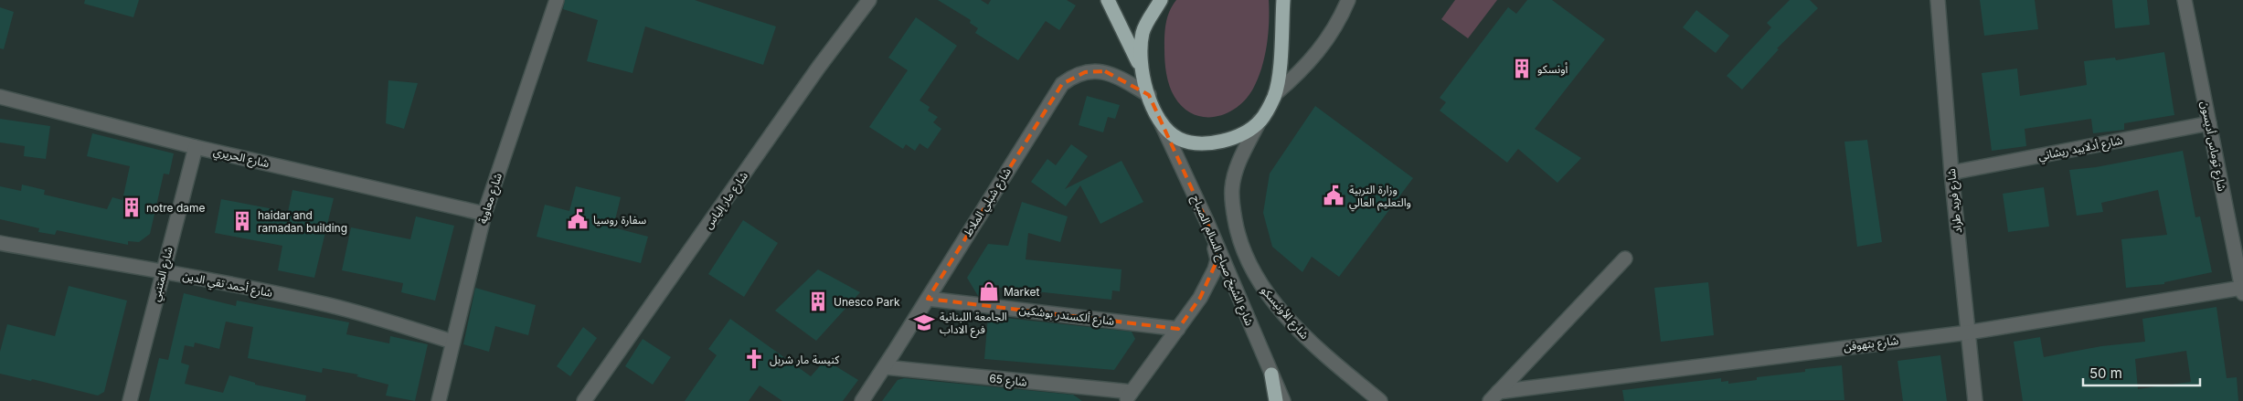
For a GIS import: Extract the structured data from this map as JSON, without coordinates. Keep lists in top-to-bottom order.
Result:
{
  "streets": {
    "street": [
      "شارع توماس أديسون",
      "شارع أدلاييد ريشاني",
      "شارع الحريري",
      "شارع معاوية",
      "شارع مار إلياس",
      "شارع فريد طراد",
      "شارع شبلي الملاط",
      "شارع الشيخ صباح السالم الصباح",
      "شارع المتنبي",
      "شارع أحمد تقي الدين",
      "شارع الأونيسكو",
      "شارع ألكسندر بوشكين",
      "شارع بتهوفن",
      "شارع 65"
    ]
  },
  "crossings": [
    ["شارع توماس أديسون", "شارع أدلاييد ريشاني"],
    ["شارع توماس أديسون", "شارع بتهوفن"],
    ["شارع أدلاييد ريشاني", "شارع فريد طراد"],
    ["شارع الحريري", "شارع معاوية"],
    ["شارع الحريري", "شارع المتنبي"],
    ["شارع معاوية", "شارع أحمد تقي الدين"],
    ["شارع فريد طراد", "شارع بتهوفن"],
    ["شارع شبلي الملاط", "شارع ألكسندر بوشكين"],
    ["شارع شبلي الملاط", "شارع 65"],
    ["شارع المتنبي", "شارع أحمد تقي الدين"]
  ],
  "places": {
    "building": [
      "أونسكو",
      "notre dame",
      "haidar and ramadan building",
      "Unesco Park"
    ],
    "public building": ["وزارة التربية والتعليم العالي", "سفارة روسيا"],
    "shop": ["Market"],
    "school or university": ["الجامعة اللبنانية فرع الاداب"],
    "church": ["كنيسة مار شربل"]
  },
  "scale_bar": "50 m"
}
